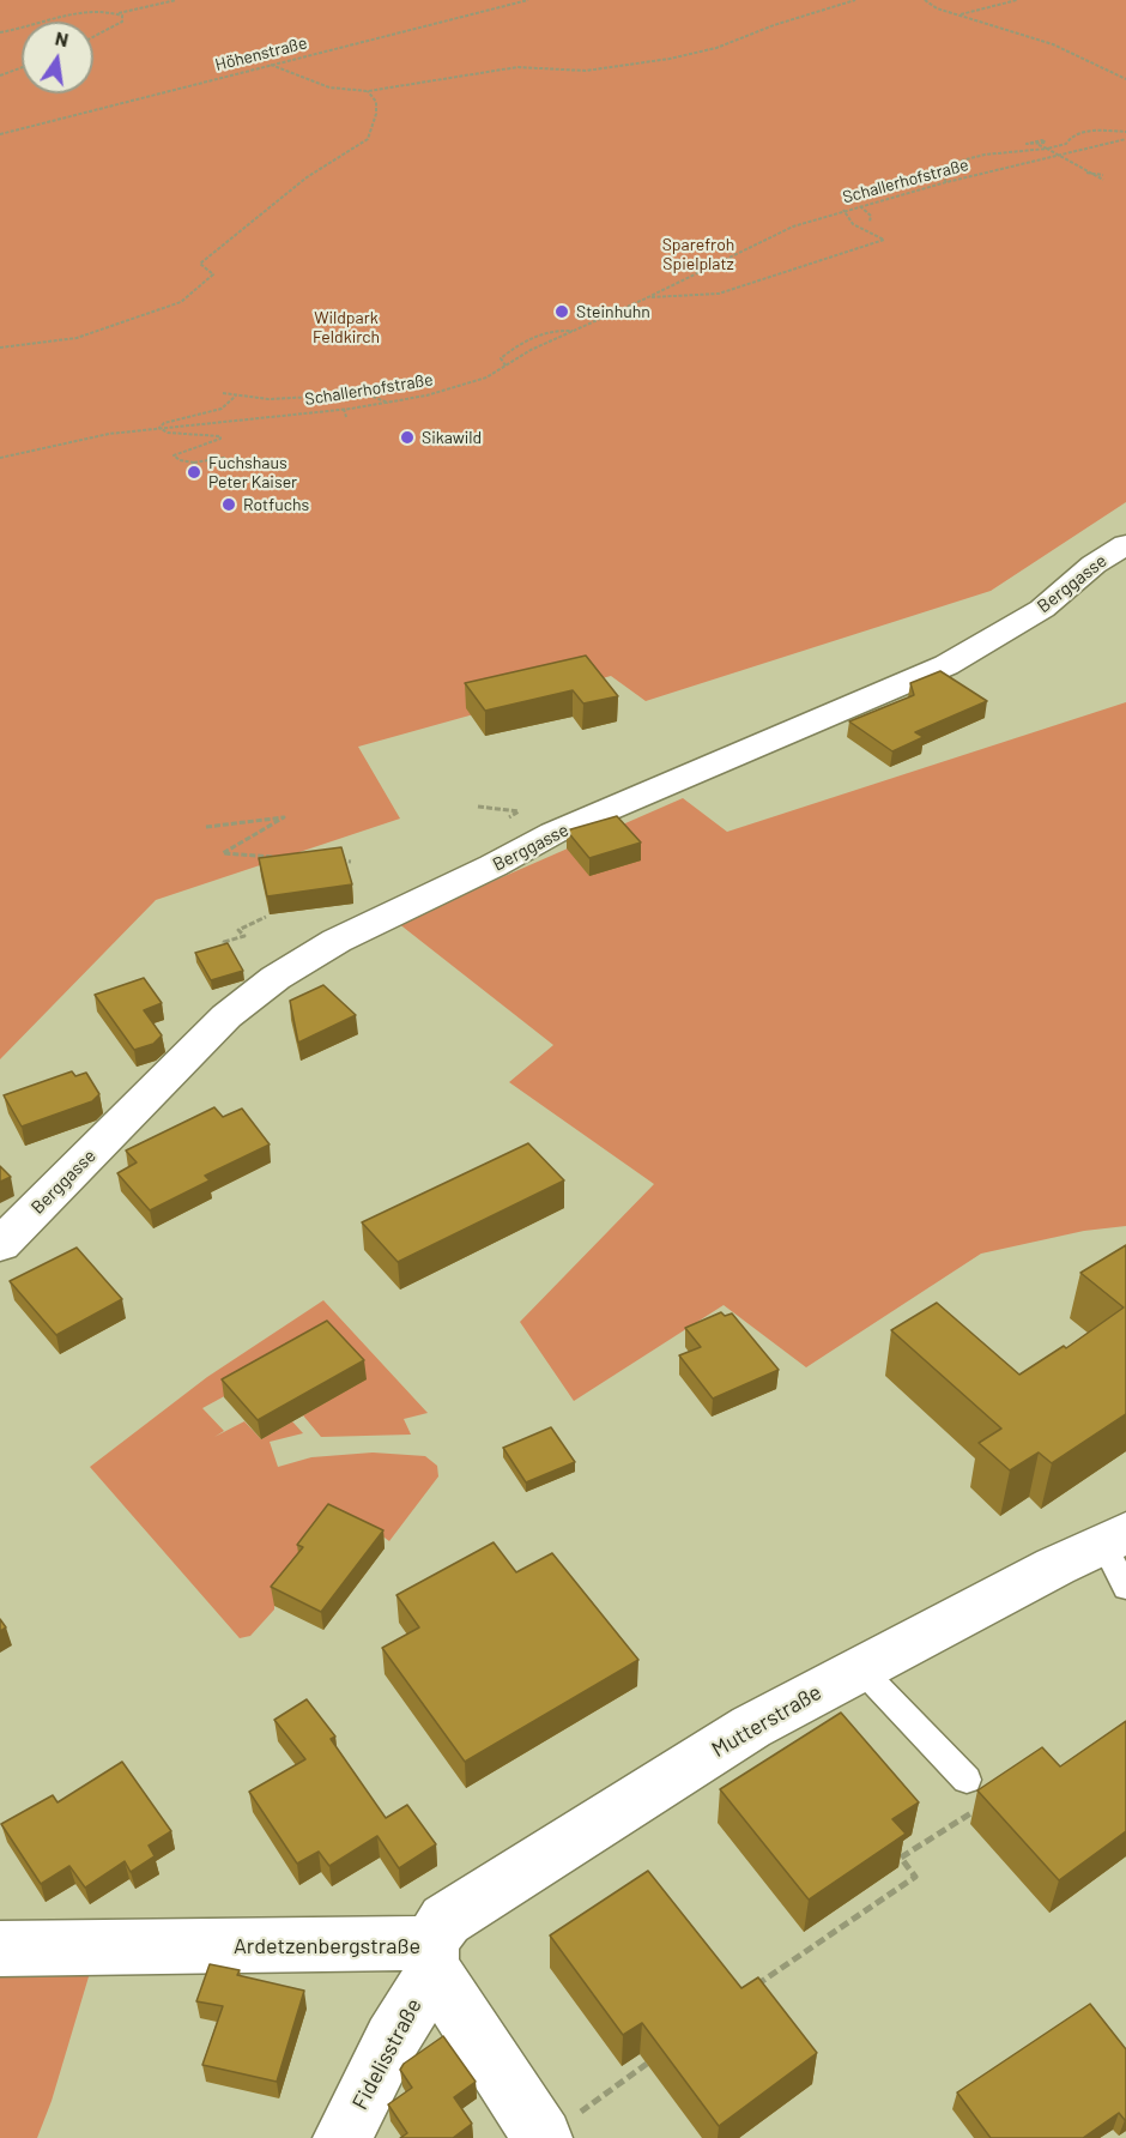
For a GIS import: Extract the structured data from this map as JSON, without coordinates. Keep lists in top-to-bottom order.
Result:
{
  "streets": {
    "street": [
      "Berggasse",
      "Mutterstraße",
      "Ardetzenbergstraße",
      "Fidelisstraße"
    ],
    "path": ["Höhenstraße", "Schallerhofstraße"]
  },
  "crossings": [
    ["Mutterstraße", "Ardetzenbergstraße"],
    ["Mutterstraße", "Fidelisstraße"],
    ["Ardetzenbergstraße", "Fidelisstraße"]
  ],
  "parks": ["Sparefroh Spielplatz", "Wildpark Feldkirch"],
  "places": [
    "Steinhuhn",
    "Sikawild",
    "Fuchshaus Peter Kaiser",
    "Rotfuchs"
  ],
  "north": "top"
}
